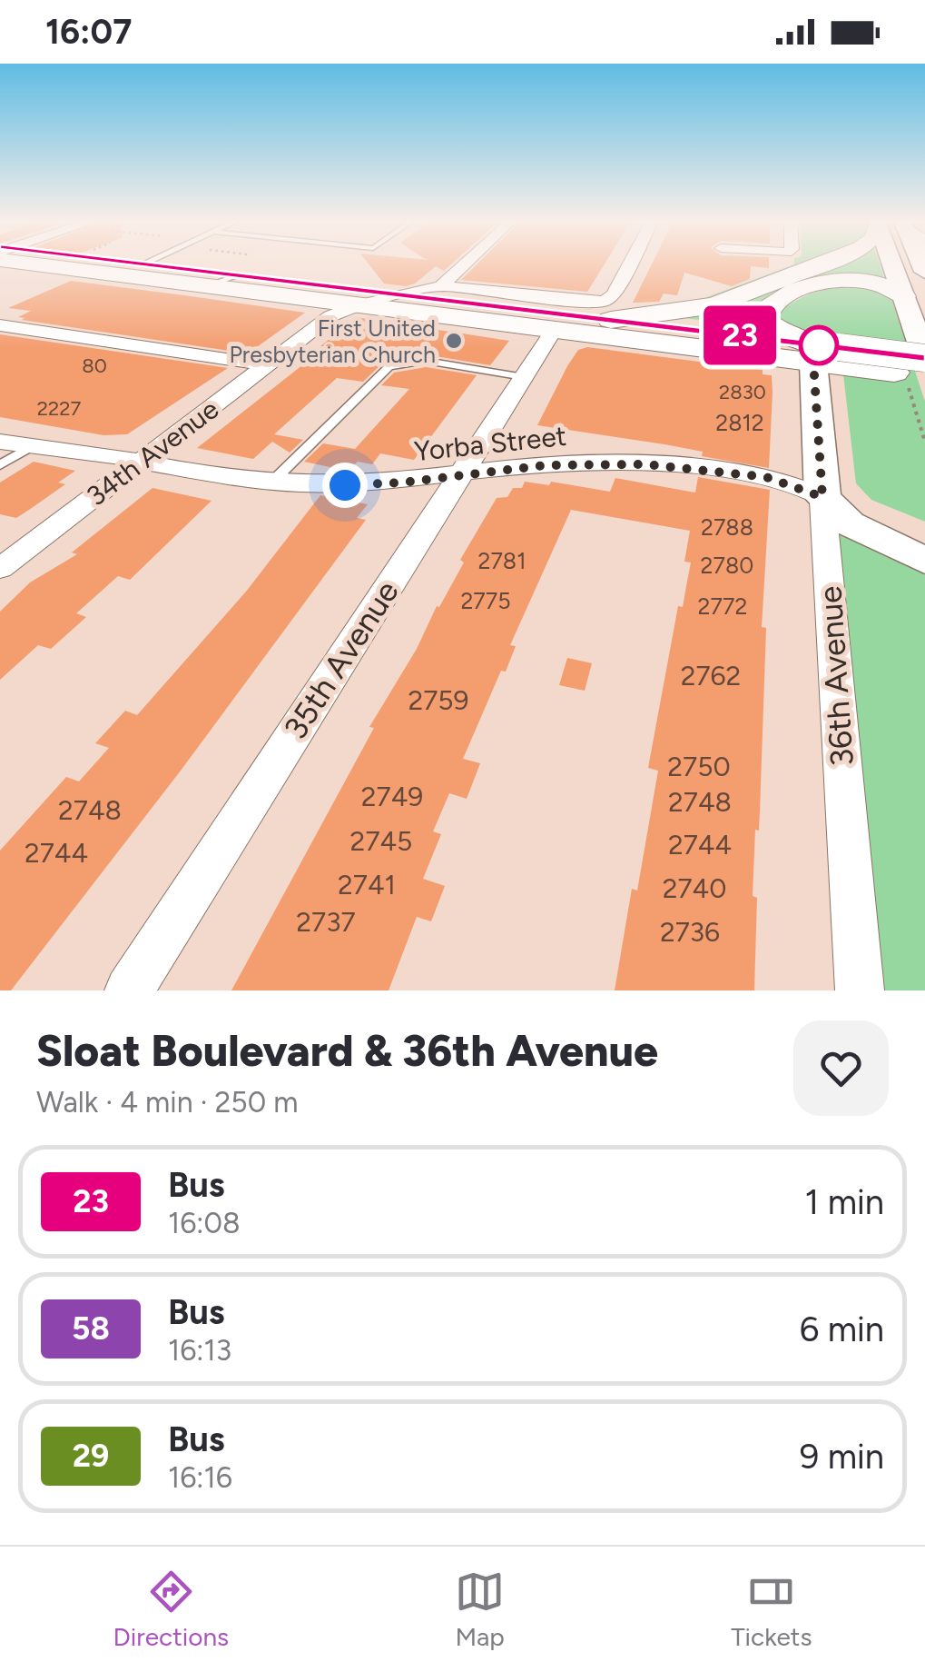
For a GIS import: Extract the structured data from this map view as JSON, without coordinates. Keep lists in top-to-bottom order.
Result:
{
  "streets": {
    "main road": ["36th Avenue"],
    "street": ["Yorba Street", "34th Avenue", "35th Avenue"]
  },
  "crossings": [
    ["Yorba Street", "34th Avenue"],
    ["Yorba Street", "35th Avenue"],
    ["Yorba Street", "36th Avenue"]
  ],
  "places": ["First United Presbyterian Church"],
  "lines": ["bus line 23"],
  "house_numbers": [
    "80",
    "2830",
    "2227",
    "2812",
    "2788",
    "2781",
    "2780",
    "2775",
    "2772",
    "2762",
    "2759",
    "2750",
    "2749",
    "2748",
    "2748",
    "2745",
    "2744",
    "2744",
    "2741",
    "2740",
    "2737",
    "2736"
  ],
  "page": {
    "status": "16:07",
    "on_map": "23",
    "heading": ["Sloat Boulevard & 36th Avenue", "Walk · 4 min · 250 m"],
    "list": [
      {
        "mark": "23",
        "name": "Bus",
        "note": "16:08",
        "value": "1 min"
      },
      {
        "mark": "58",
        "name": "Bus",
        "note": "16:13",
        "value": "6 min"
      },
      {
        "mark": "29",
        "name": "Bus",
        "note": "16:16",
        "value": "9 min"
      }
    ],
    "tabs": ["Directions", "Map", "Tickets"]
  }
}
